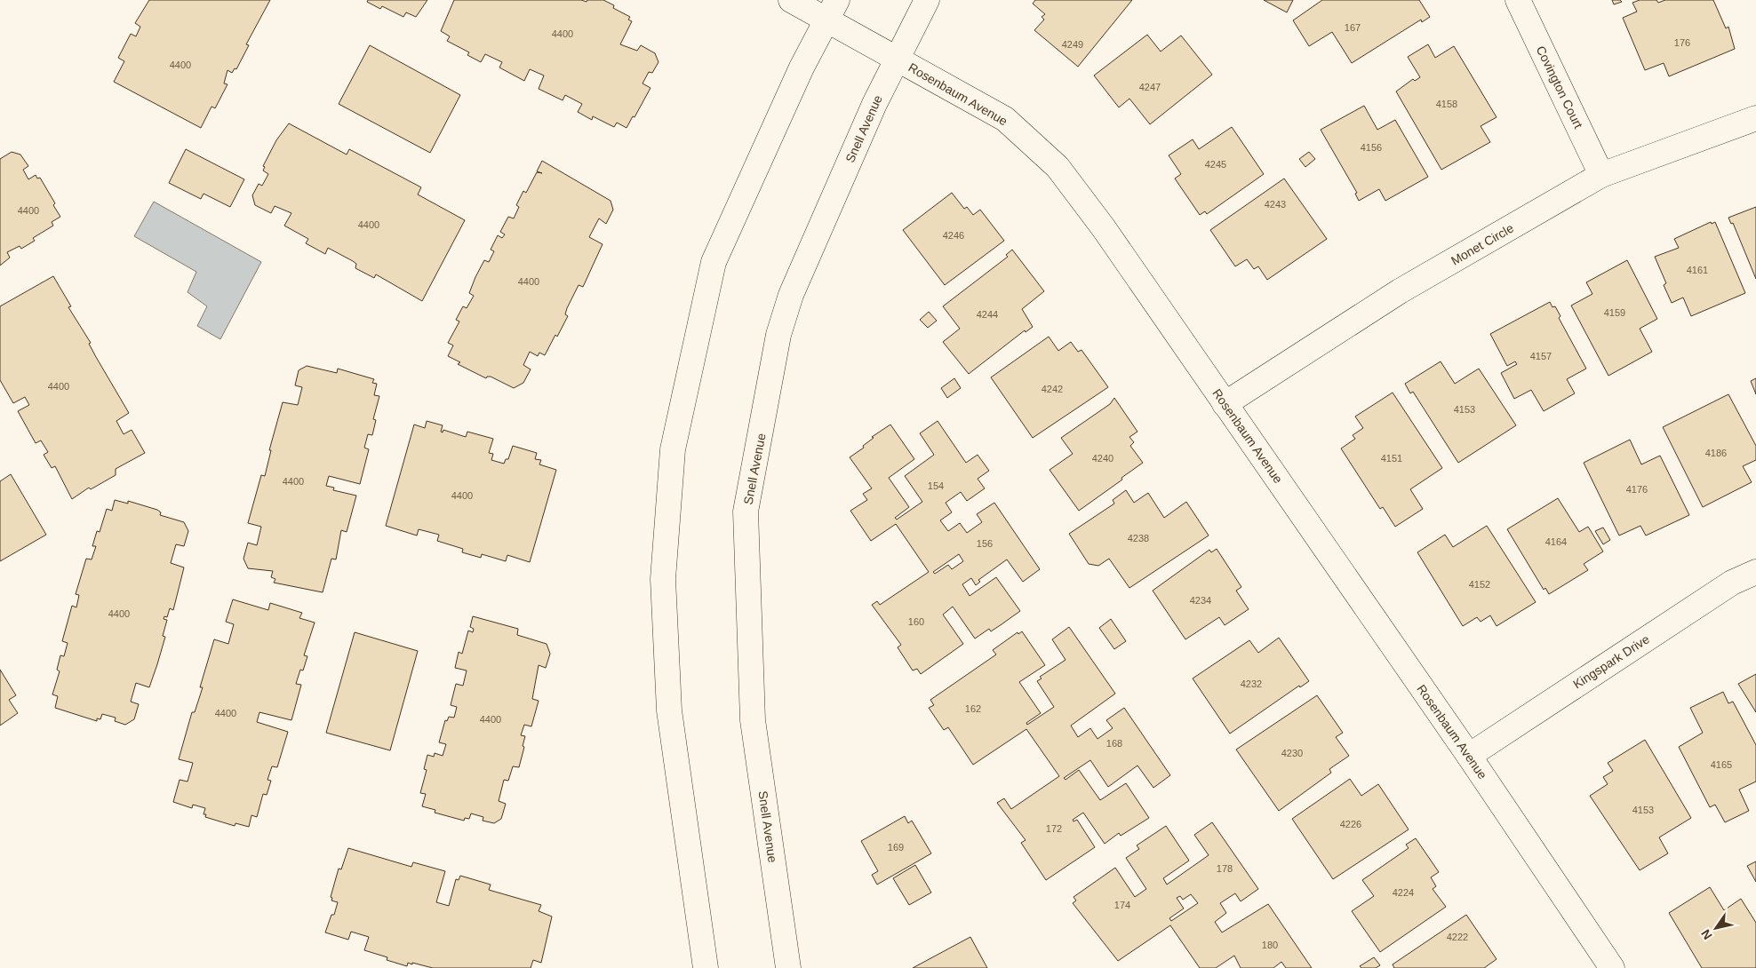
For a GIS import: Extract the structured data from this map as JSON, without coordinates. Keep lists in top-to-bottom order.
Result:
{
  "streets": {
    "street": [
      "Covington Court",
      "Rosenbaum Avenue",
      "Snell Avenue",
      "Monet Circle",
      "Kingspark Drive"
    ]
  },
  "crossings": [
    ["Covington Court", "Monet Circle"],
    ["Rosenbaum Avenue", "Snell Avenue"],
    ["Rosenbaum Avenue", "Monet Circle"],
    ["Rosenbaum Avenue", "Kingspark Drive"]
  ],
  "house_numbers": [
    "167",
    "4400",
    "176",
    "4249",
    "4400",
    "4247",
    "4158",
    "4156",
    "4245",
    "4243",
    "4400",
    "4400",
    "4246",
    "4161",
    "4400",
    "4159",
    "4244",
    "4157",
    "4400",
    "4242",
    "4153",
    "4186",
    "4240",
    "4151",
    "4400",
    "154",
    "4176",
    "4400",
    "4238",
    "4164",
    "156",
    "4152",
    "4234",
    "4400",
    "160",
    "4232",
    "162",
    "4400",
    "4400",
    "168",
    "4230",
    "4165",
    "4153",
    "4226",
    "172",
    "169",
    "178",
    "4224",
    "174",
    "4222",
    "180"
  ],
  "north": "bottom left"
}
